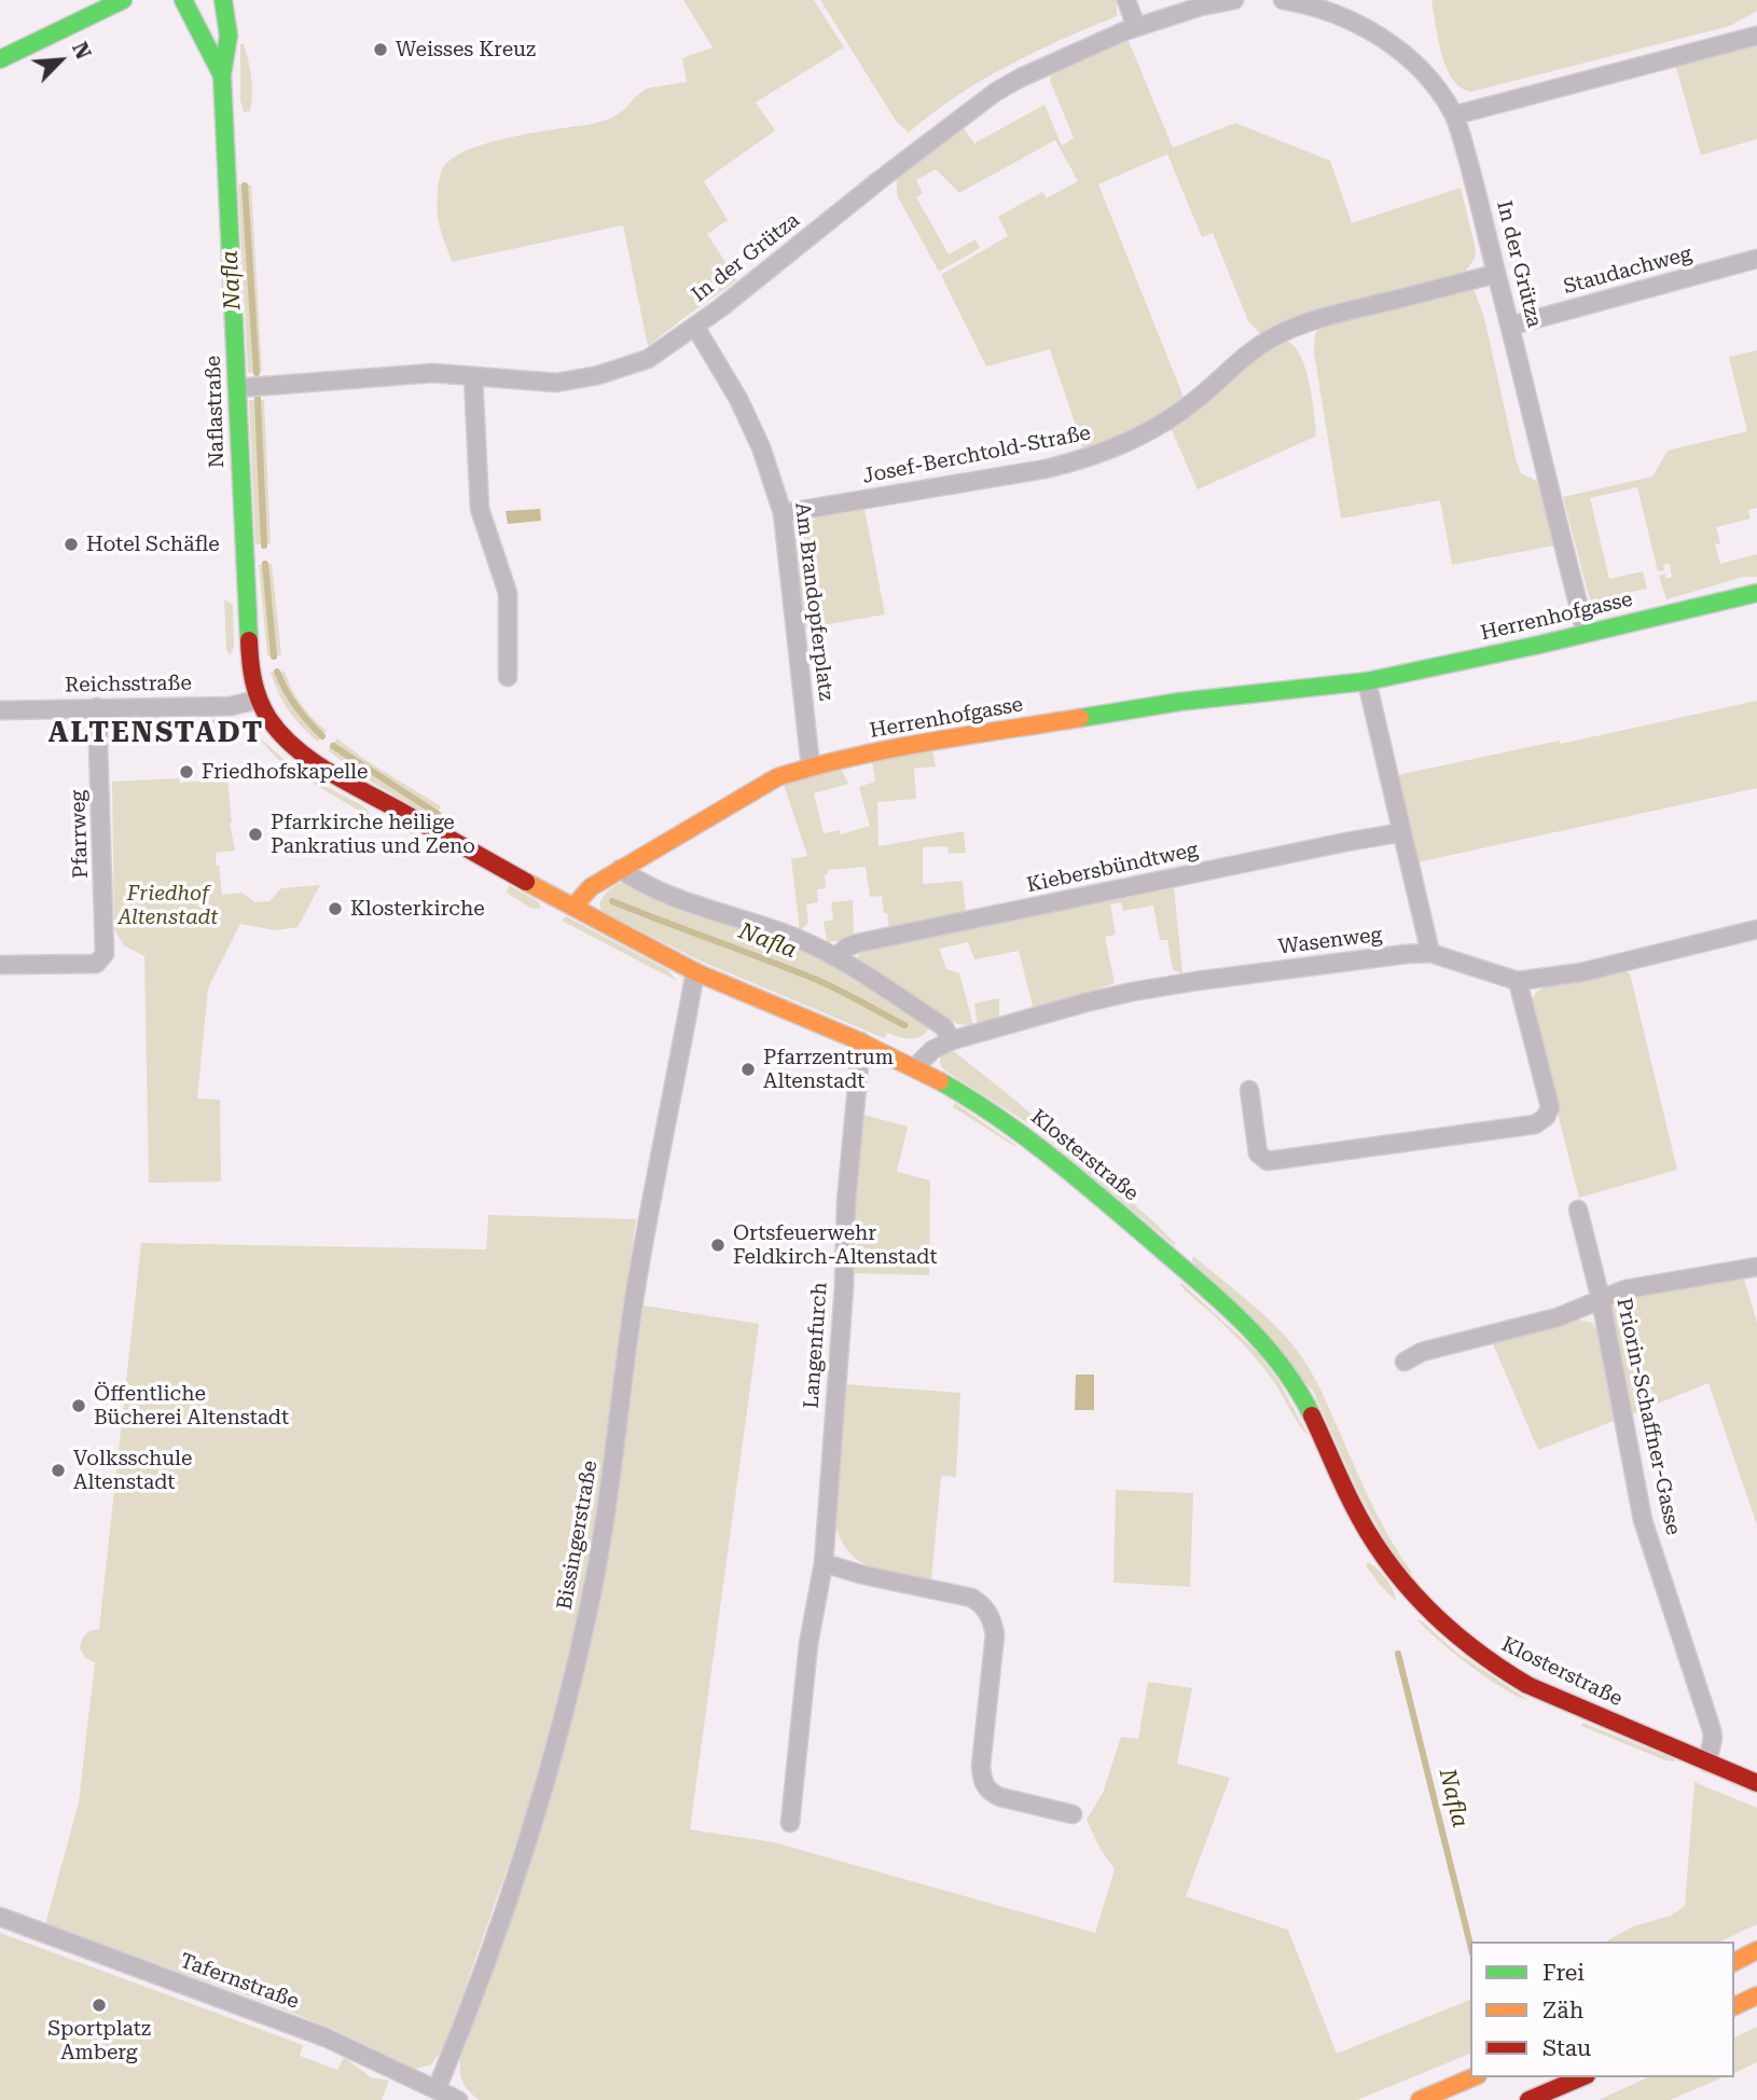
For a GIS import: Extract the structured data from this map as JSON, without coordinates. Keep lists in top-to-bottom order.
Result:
{
  "streets": {
    "main road": ["Naflastraße", "Herrenhofgasse", "Klosterstraße"],
    "street": [
      "In der Grütza",
      "Staudachweg",
      "Josef-Berchtold-Straße",
      "Am Brandopferplatz",
      "Reichsstraße",
      "Pfarrweg",
      "Kiebersbündtweg",
      "Wasenweg",
      "Langenfurch",
      "Priorin-Schaffner-Gasse",
      "Bissingerstraße",
      "Tafernstraße"
    ]
  },
  "crossings": [
    ["In der Grütza", "Staudachweg"],
    ["In der Grütza", "Naflastraße"],
    ["In der Grütza", "Josef-Berchtold-Straße"],
    ["In der Grütza", "Am Brandopferplatz"],
    ["In der Grütza", "Herrenhofgasse"],
    ["Naflastraße", "Reichsstraße"],
    ["Naflastraße", "Klosterstraße"],
    ["Josef-Berchtold-Straße", "Am Brandopferplatz"],
    ["Am Brandopferplatz", "Herrenhofgasse"],
    ["Herrenhofgasse", "Klosterstraße"],
    ["Reichsstraße", "Pfarrweg"],
    ["Reichsstraße", "Klosterstraße"],
    ["Wasenweg", "Klosterstraße"],
    ["Klosterstraße", "Langenfurch"],
    ["Klosterstraße", "Priorin-Schaffner-Gasse"],
    ["Klosterstraße", "Bissingerstraße"],
    ["Bissingerstraße", "Tafernstraße"]
  ],
  "districts": ["ALTENSTADT"],
  "water": ["Nafla"],
  "parks": ["Friedhof Altenstadt"],
  "places": [
    "Weisses Kreuz",
    "Hotel Schäfle",
    "Friedhofskapelle",
    "Pfarrkirche heilige Pankratius und Zeno",
    "Klosterkirche",
    "Pfarrzentrum Altenstadt",
    "Ortsfeuerwehr Feldkirch-Altenstadt",
    "Öffentliche Bücherei Altenstadt",
    "Volksschule Altenstadt",
    "Sportplatz Amberg"
  ],
  "legend": ["Frei", "Zäh", "Stau"],
  "north": "top right"
}
